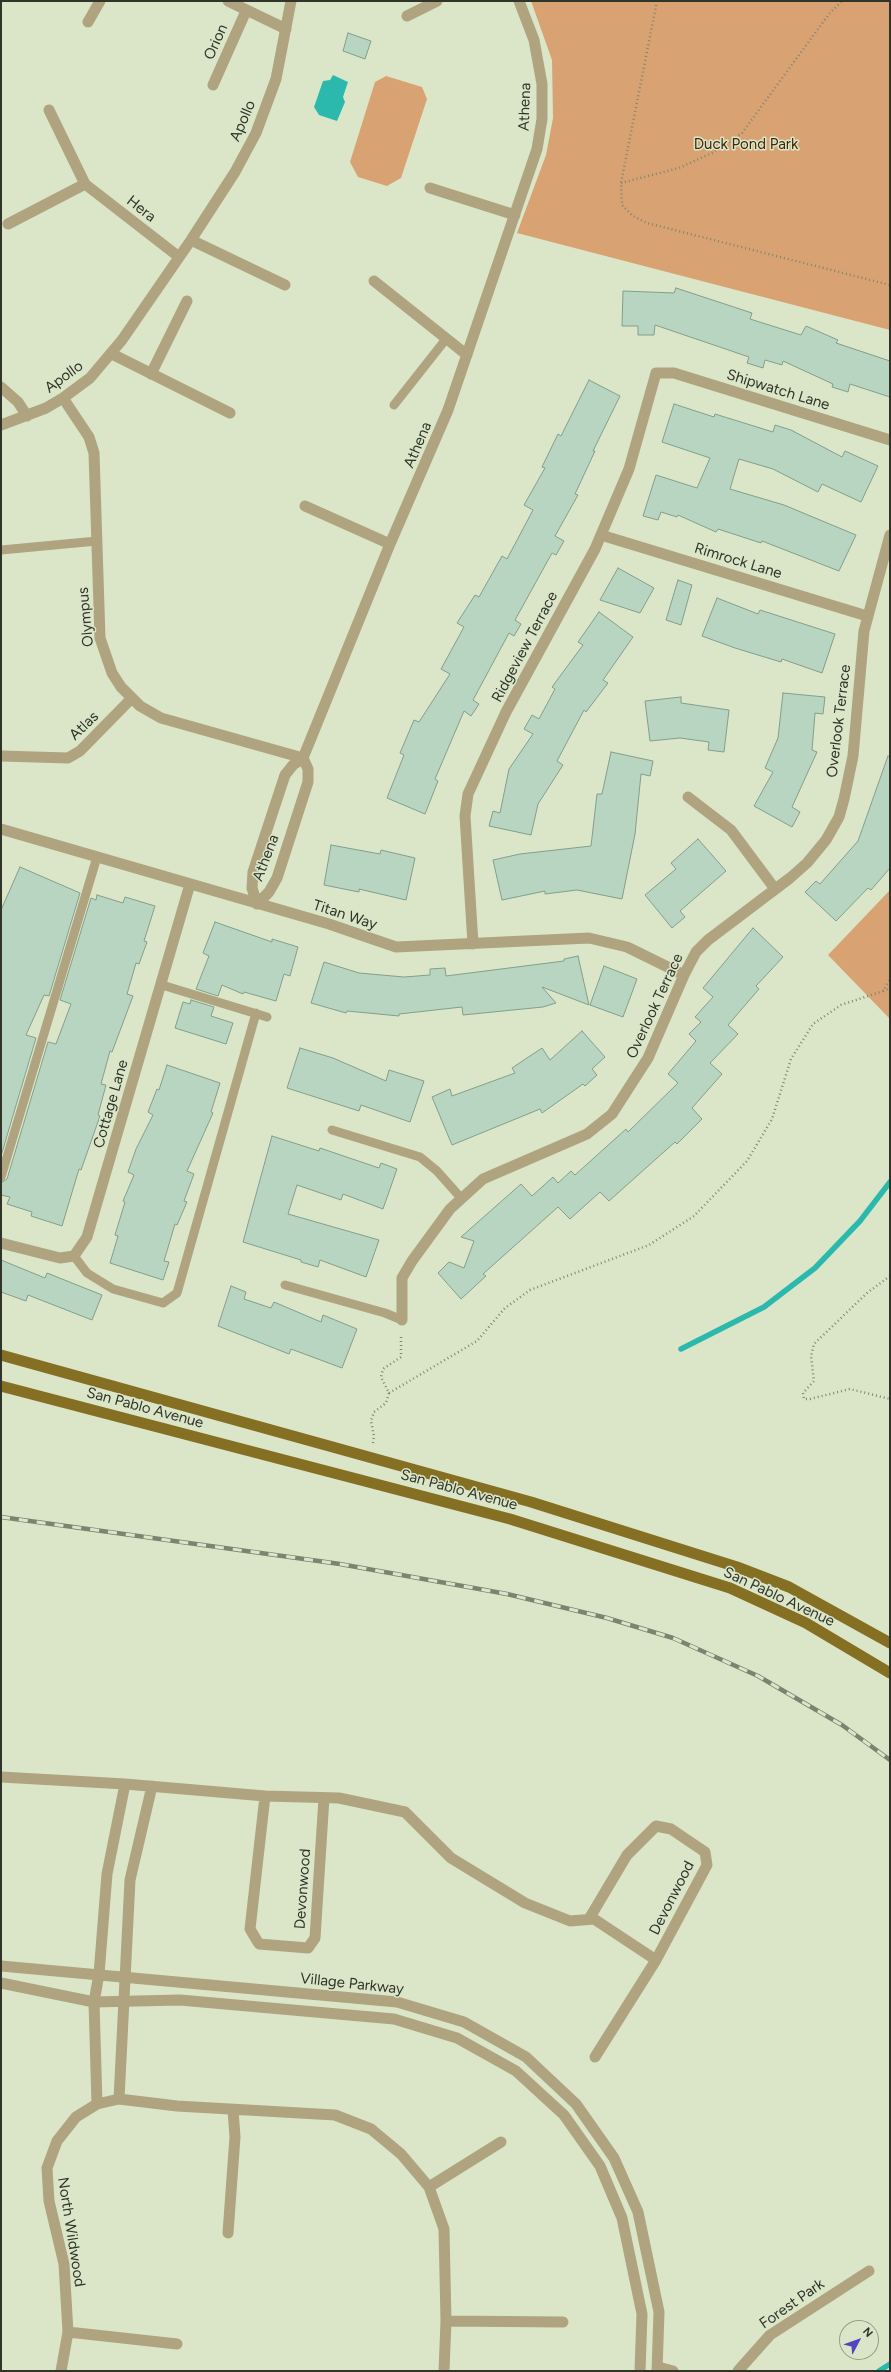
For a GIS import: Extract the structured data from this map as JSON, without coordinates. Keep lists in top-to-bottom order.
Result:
{
  "streets": {
    "main road": ["San Pablo Avenue"],
    "street": [
      "Orion",
      "Athena",
      "Apollo",
      "Hera",
      "Shipwatch Lane",
      "Rimrock Lane",
      "Olympus",
      "Ridgeview Terrace",
      "Overlook Terrace",
      "Atlas",
      "Titan Way",
      "Cottage Lane",
      "Devonwood",
      "Village Parkway",
      "North Wildwood",
      "Forest Park"
    ]
  },
  "crossings": [
    ["Orion", "Apollo"],
    ["Athena", "Olympus"],
    ["Athena", "Titan Way"],
    ["Apollo", "Hera"],
    ["Apollo", "Olympus"],
    ["Shipwatch Lane", "Ridgeview Terrace"],
    ["Rimrock Lane", "Ridgeview Terrace"],
    ["Rimrock Lane", "Overlook Terrace"],
    ["Olympus", "Atlas"],
    ["Ridgeview Terrace", "Titan Way"],
    ["Overlook Terrace", "Titan Way"],
    ["Titan Way", "Cottage Lane"]
  ],
  "parks": ["Duck Pond Park"],
  "north": "top right"
}
